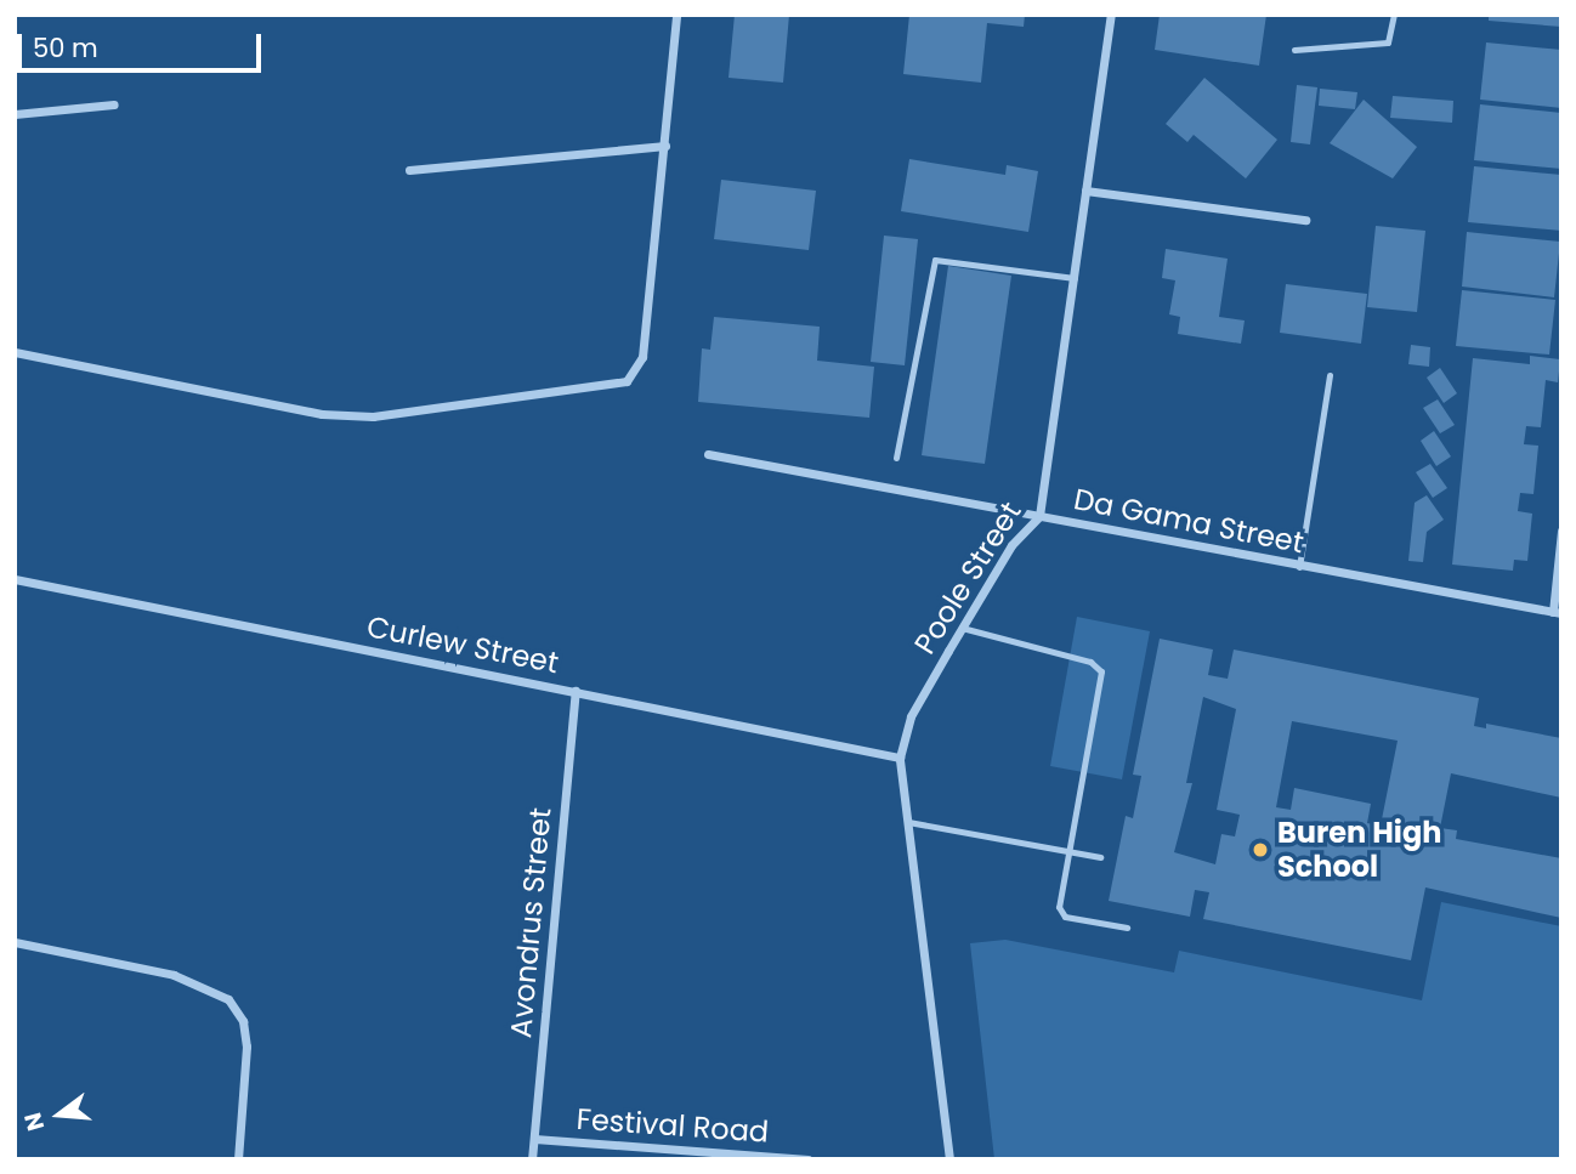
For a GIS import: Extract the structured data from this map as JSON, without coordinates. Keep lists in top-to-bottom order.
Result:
{
  "streets": {
    "street": [
      "Da Gama Street",
      "Poole Street",
      "Curlew Street",
      "Avondrus Street",
      "Festival Road"
    ]
  },
  "crossings": [
    ["Da Gama Street", "Poole Street"],
    ["Poole Street", "Curlew Street"],
    ["Curlew Street", "Avondrus Street"],
    ["Avondrus Street", "Festival Road"]
  ],
  "places": ["Buren High School"],
  "scale_bar": "50 m",
  "north": "left"
}
